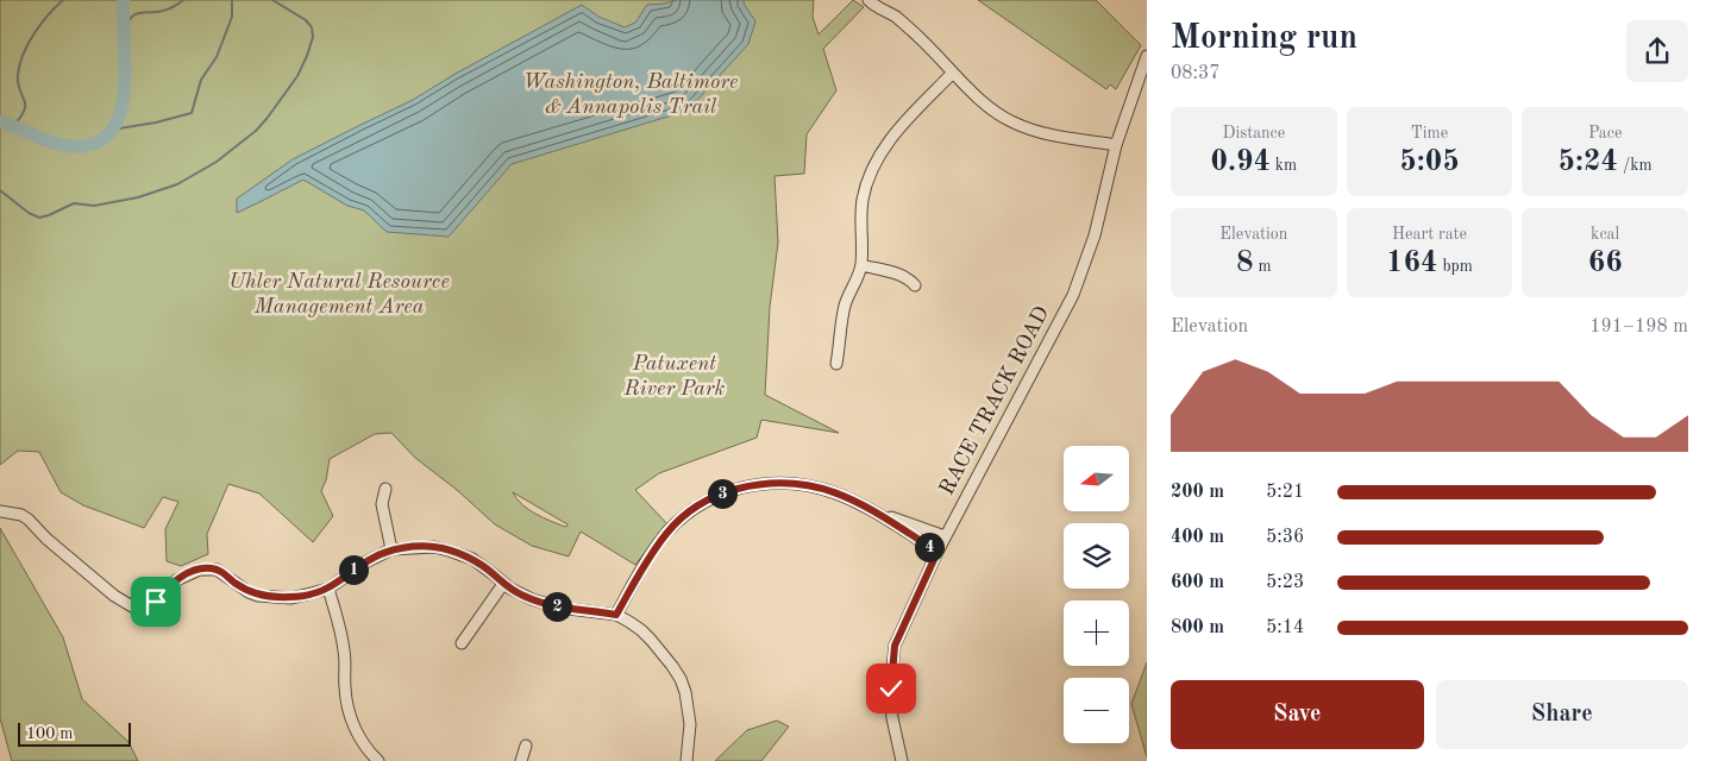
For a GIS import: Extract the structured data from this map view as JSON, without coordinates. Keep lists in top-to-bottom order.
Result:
{
  "streets": {
    "street": ["RACE TRACK ROAD"]
  },
  "parks": ["Washington, Baltimore & Annapolis Trail", "Uhler Natural Resource Management Area", "Patuxent River Park"],
  "scale_bar": "100 m",
  "north": "left",
  "page": {
    "heading": ["Morning run", "08:37"],
    "stats": [
      ["Distance", "0.94 km"],
      ["Time", "5:05"],
      ["Pace", "5:24 /km"],
      ["Elevation", "8 m"],
      ["Heart rate", "164 bpm"],
      ["kcal", "66"]
    ],
    "chart": ["Elevation", "191–198 m"],
    "map_buttons": ["+", "−"],
    "list": [
      {
        "name": "200 m",
        "note": "5:21"
      },
      {
        "name": "400 m",
        "note": "5:36"
      },
      {
        "name": "600 m",
        "note": "5:23"
      },
      {
        "name": "800 m",
        "note": "5:14"
      }
    ],
    "pins": [
      "3",
      "4",
      "1",
      "2"
    ],
    "buttons": ["Save", "Share"],
    "scale": "100 m"
  }
}
